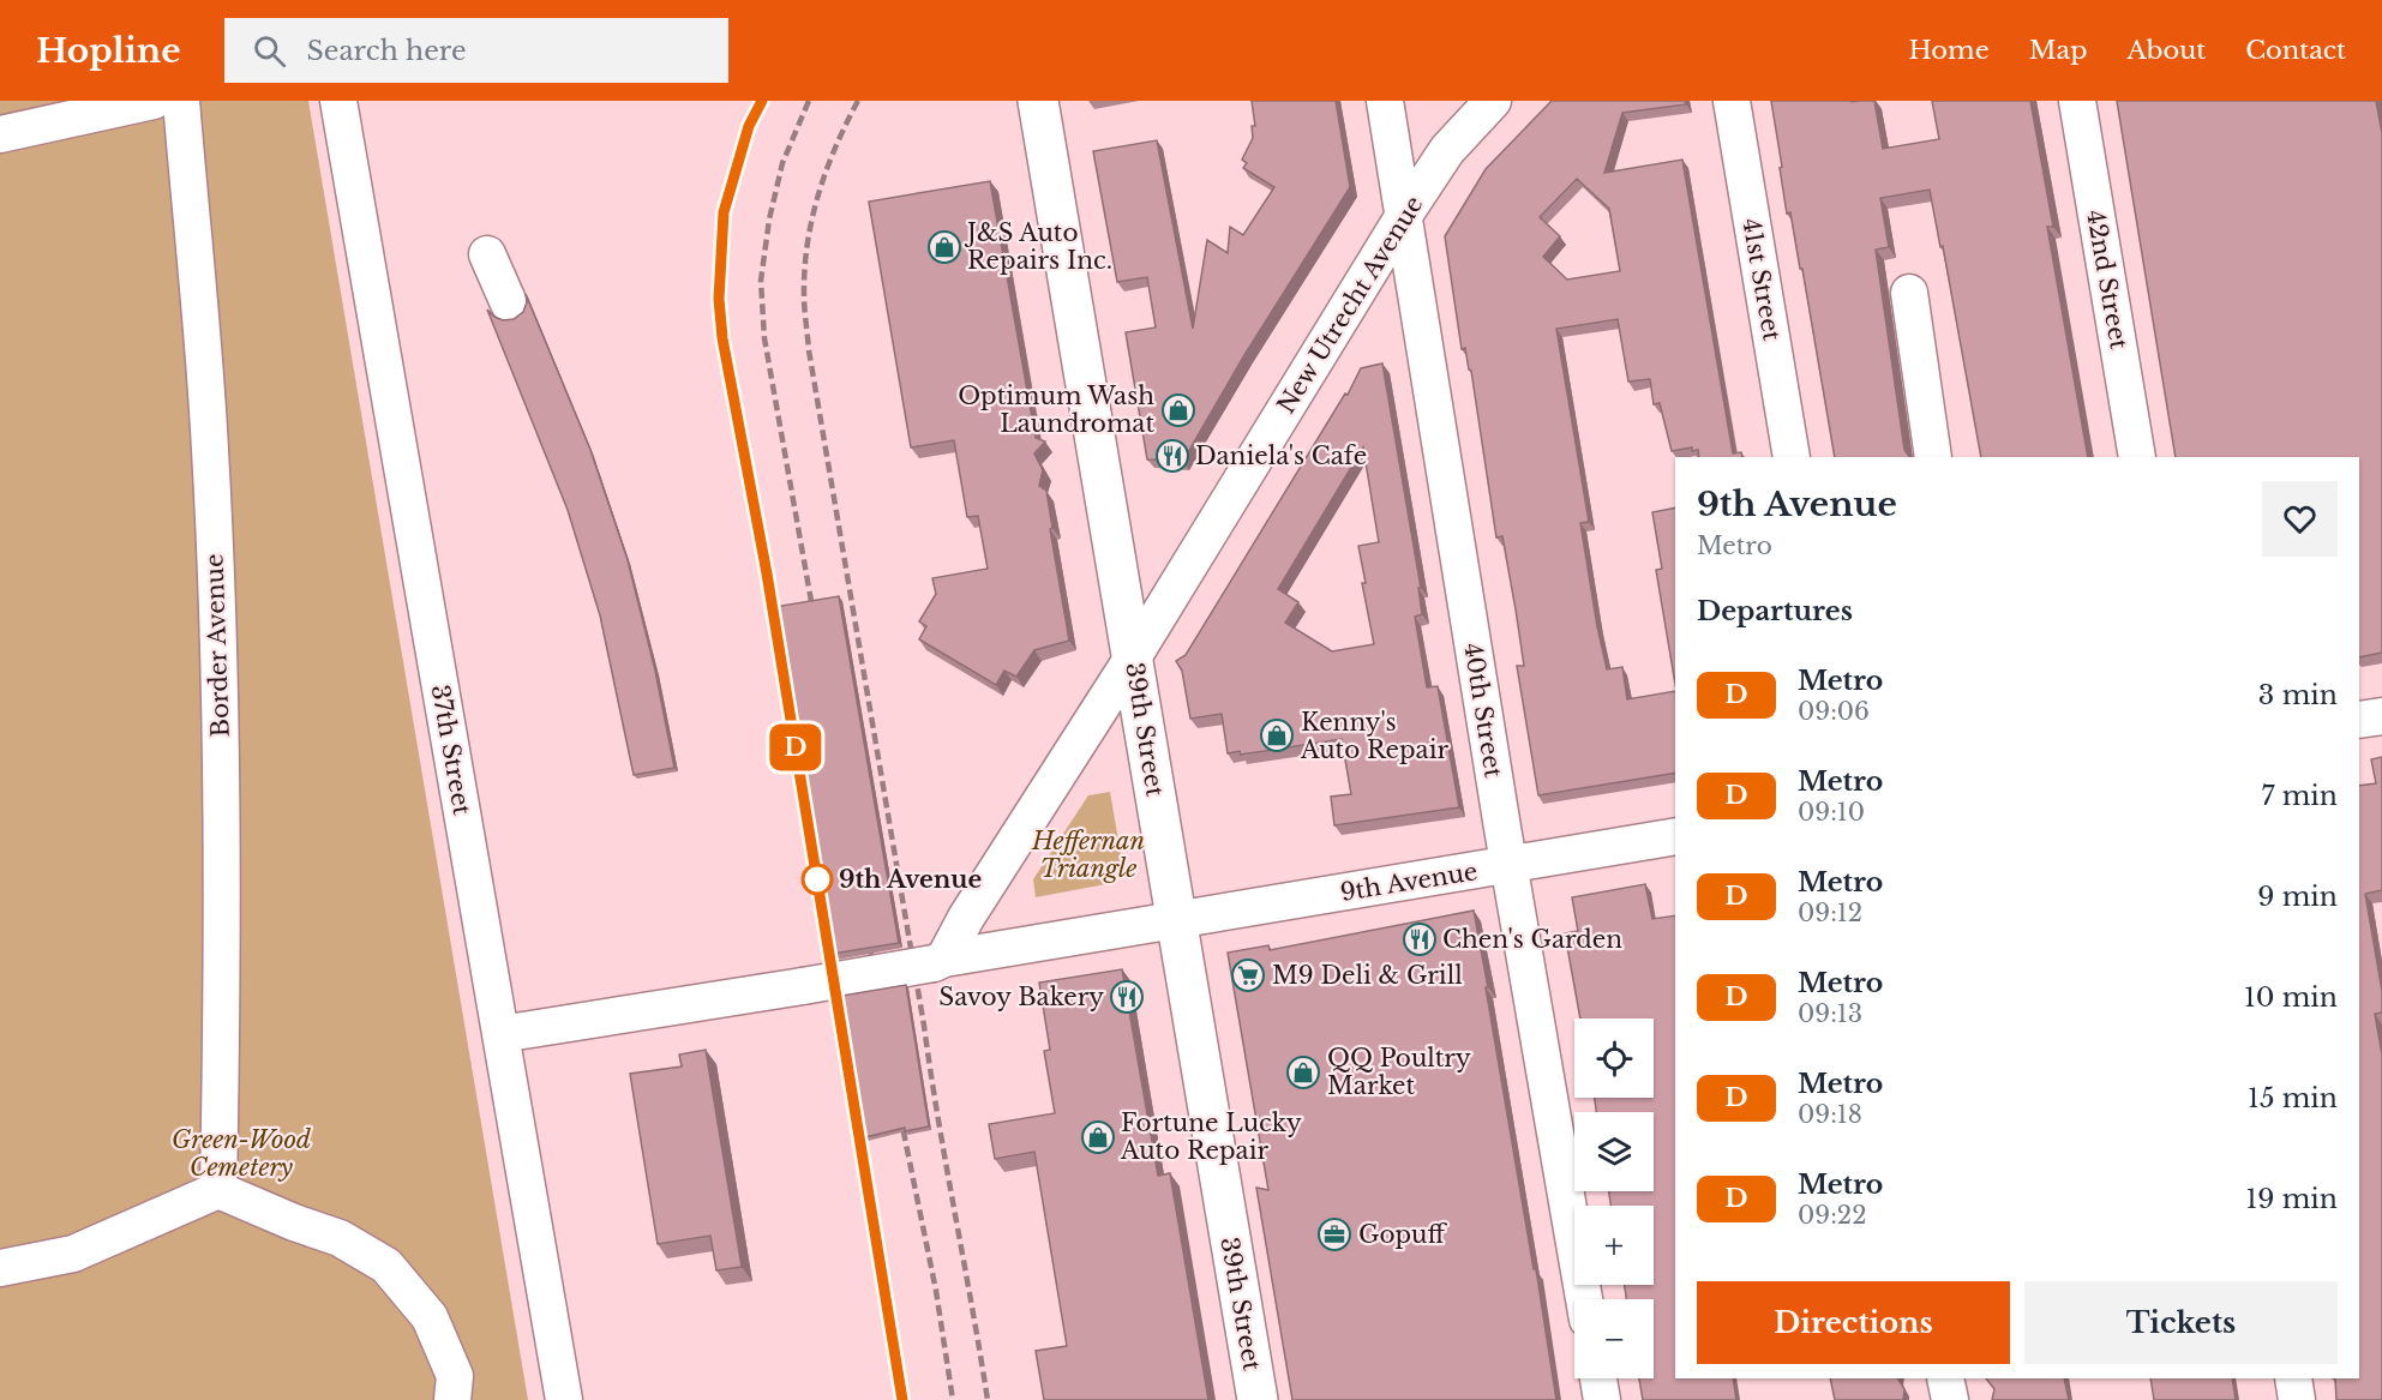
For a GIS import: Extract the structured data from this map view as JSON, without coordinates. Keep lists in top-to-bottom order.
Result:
{
  "streets": {
    "main road": ["39th Street"],
    "street": [
      "41st Street",
      "42nd Street",
      "New Utrecht Avenue",
      "Border Avenue",
      "40th Street",
      "37th Street",
      "9th Avenue"
    ]
  },
  "crossings": [
    ["New Utrecht Avenue", "40th Street"],
    ["New Utrecht Avenue", "39th Street"],
    ["New Utrecht Avenue", "9th Avenue"],
    ["40th Street", "9th Avenue"],
    ["39th Street", "9th Avenue"],
    ["37th Street", "9th Avenue"]
  ],
  "parks": ["Heffernan Triangle", "Green-Wood Cemetery"],
  "places": {
    "shop": [
      "J&S Auto Repairs Inc.",
      "Optimum Wash Laundromat",
      "Kenny's Auto Repair",
      "QQ Poultry Market",
      "Fortune Lucky Auto Repair"
    ],
    "restaurant": ["Daniela's Cafe", "Chen's Garden", "Savoy Bakery"],
    "other": ["9th Avenue"],
    "supermarket": ["M9 Deli & Grill"],
    "office": ["Gopuff"]
  },
  "lines": ["metro line D"],
  "page": {
    "header": "Hopline",
    "search": "Search here",
    "nav": [
      "Home",
      "Map",
      "About",
      "Contact"
    ],
    "on_map": "D",
    "heading": [
      ["9th Avenue", "Metro"],
      "Departures"
    ],
    "list": [
      {
        "mark": "D",
        "name": "Metro",
        "note": "09:06",
        "value": "3 min"
      },
      {
        "mark": "D",
        "name": "Metro",
        "note": "09:10",
        "value": "7 min"
      },
      {
        "mark": "D",
        "name": "Metro",
        "note": "09:12",
        "value": "9 min"
      },
      {
        "mark": "D",
        "name": "Metro",
        "note": "09:13",
        "value": "10 min"
      },
      {
        "mark": "D",
        "name": "Metro",
        "note": "09:18",
        "value": "15 min"
      },
      {
        "mark": "D",
        "name": "Metro",
        "note": "09:22",
        "value": "19 min"
      }
    ],
    "map_buttons": ["+", "−"],
    "buttons": ["Directions", "Tickets"]
  }
}
